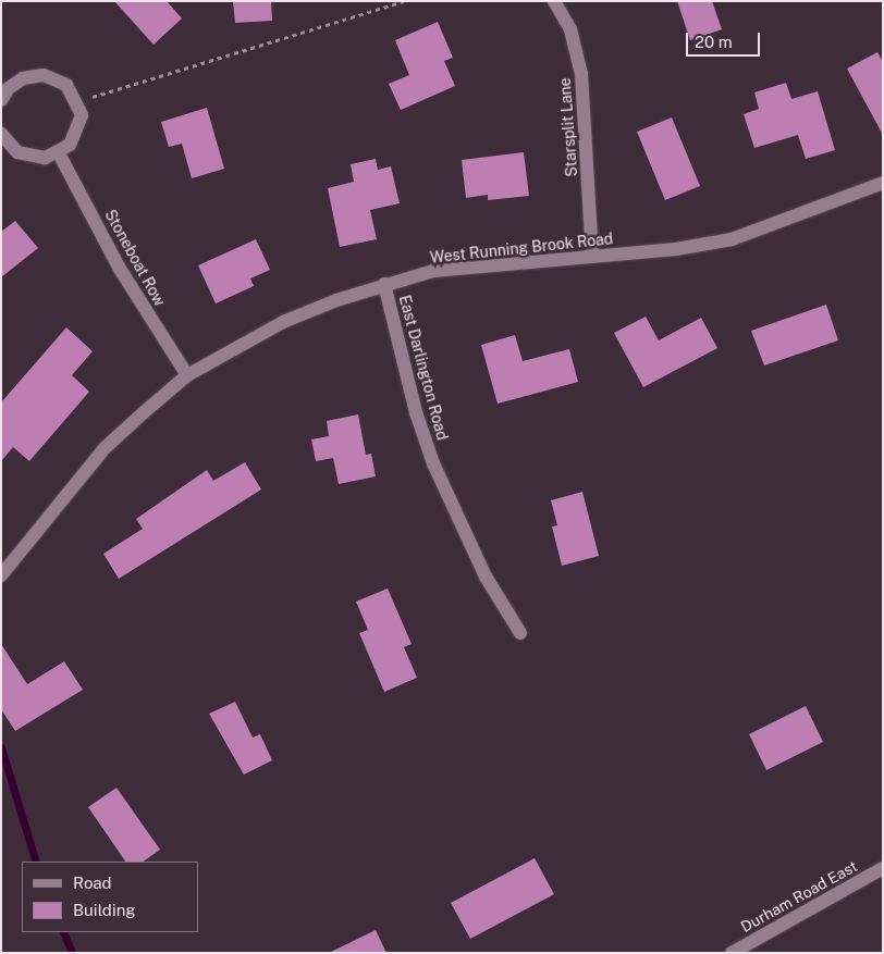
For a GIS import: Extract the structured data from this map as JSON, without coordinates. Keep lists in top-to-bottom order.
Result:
{
  "streets": {
    "street": [
      "Starsplit Lane",
      "West Running Brook Road",
      "Stoneboat Row",
      "East Darlington Road",
      "Durham Road East"
    ]
  },
  "crossings": [
    ["Starsplit Lane", "West Running Brook Road"],
    ["West Running Brook Road", "Stoneboat Row"],
    ["West Running Brook Road", "East Darlington Road"]
  ],
  "legend": ["Road", "Building"],
  "scale_bar": "20 m"
}
